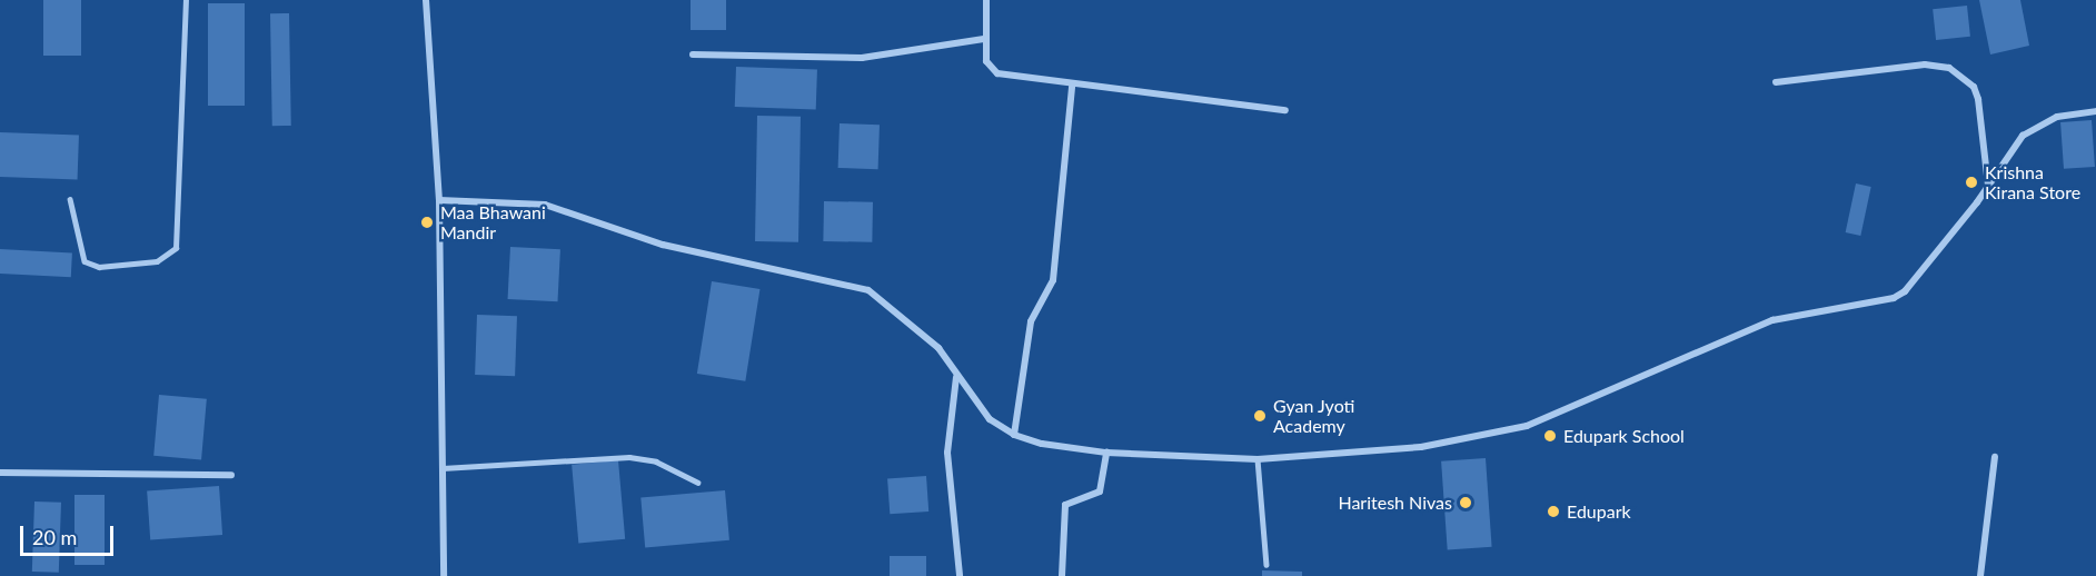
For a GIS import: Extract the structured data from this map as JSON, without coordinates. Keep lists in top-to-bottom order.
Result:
{
  "places": [
    "Krishna Kirana Store",
    "Maa Bhawani Mandir",
    "Gyan Jyoti Academy",
    "Edupark School",
    "Haritesh Nivas",
    "Edupark"
  ],
  "scale_bar": "20 m"
}
